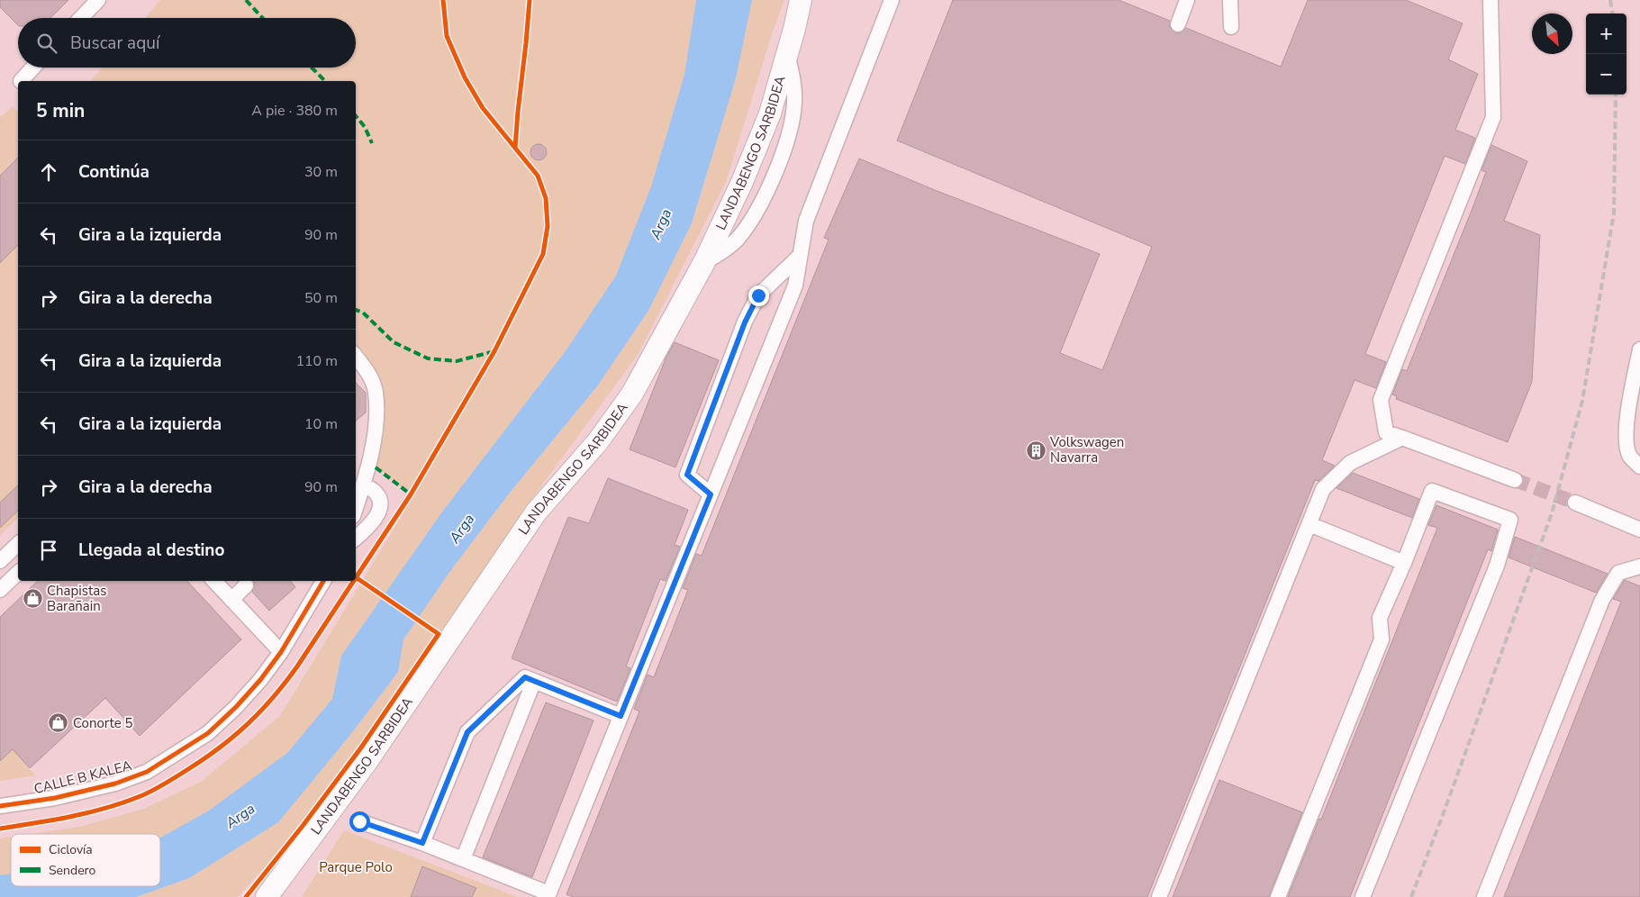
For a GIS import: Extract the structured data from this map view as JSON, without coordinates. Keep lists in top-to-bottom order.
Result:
{
  "streets": {
    "highway": ["LANDABENGO SARBIDEA"],
    "street": ["CALLE B KALEA"]
  },
  "water": ["Arga"],
  "parks": ["Parque Polo"],
  "places": {
    "building": ["Volkswagen Navarra"],
    "shop": ["Chapistas Barañain", "Conorte 5"]
  },
  "legend": ["Ciclovía", "Sendero"],
  "north": "bottom right",
  "page": {
    "map_buttons": ["+", "−"],
    "search": "Buscar aquí",
    "heading": ["5 min", "A pie · 380 m"],
    "list": [
      ["Continúa", "30 m"],
      ["Gira a la izquierda", "90 m"],
      ["Gira a la derecha", "50 m"],
      ["Gira a la izquierda", "110 m"],
      ["Gira a la izquierda", "10 m"],
      ["Gira a la derecha", "90 m"],
      "Llegada al destino"
    ]
  }
}
